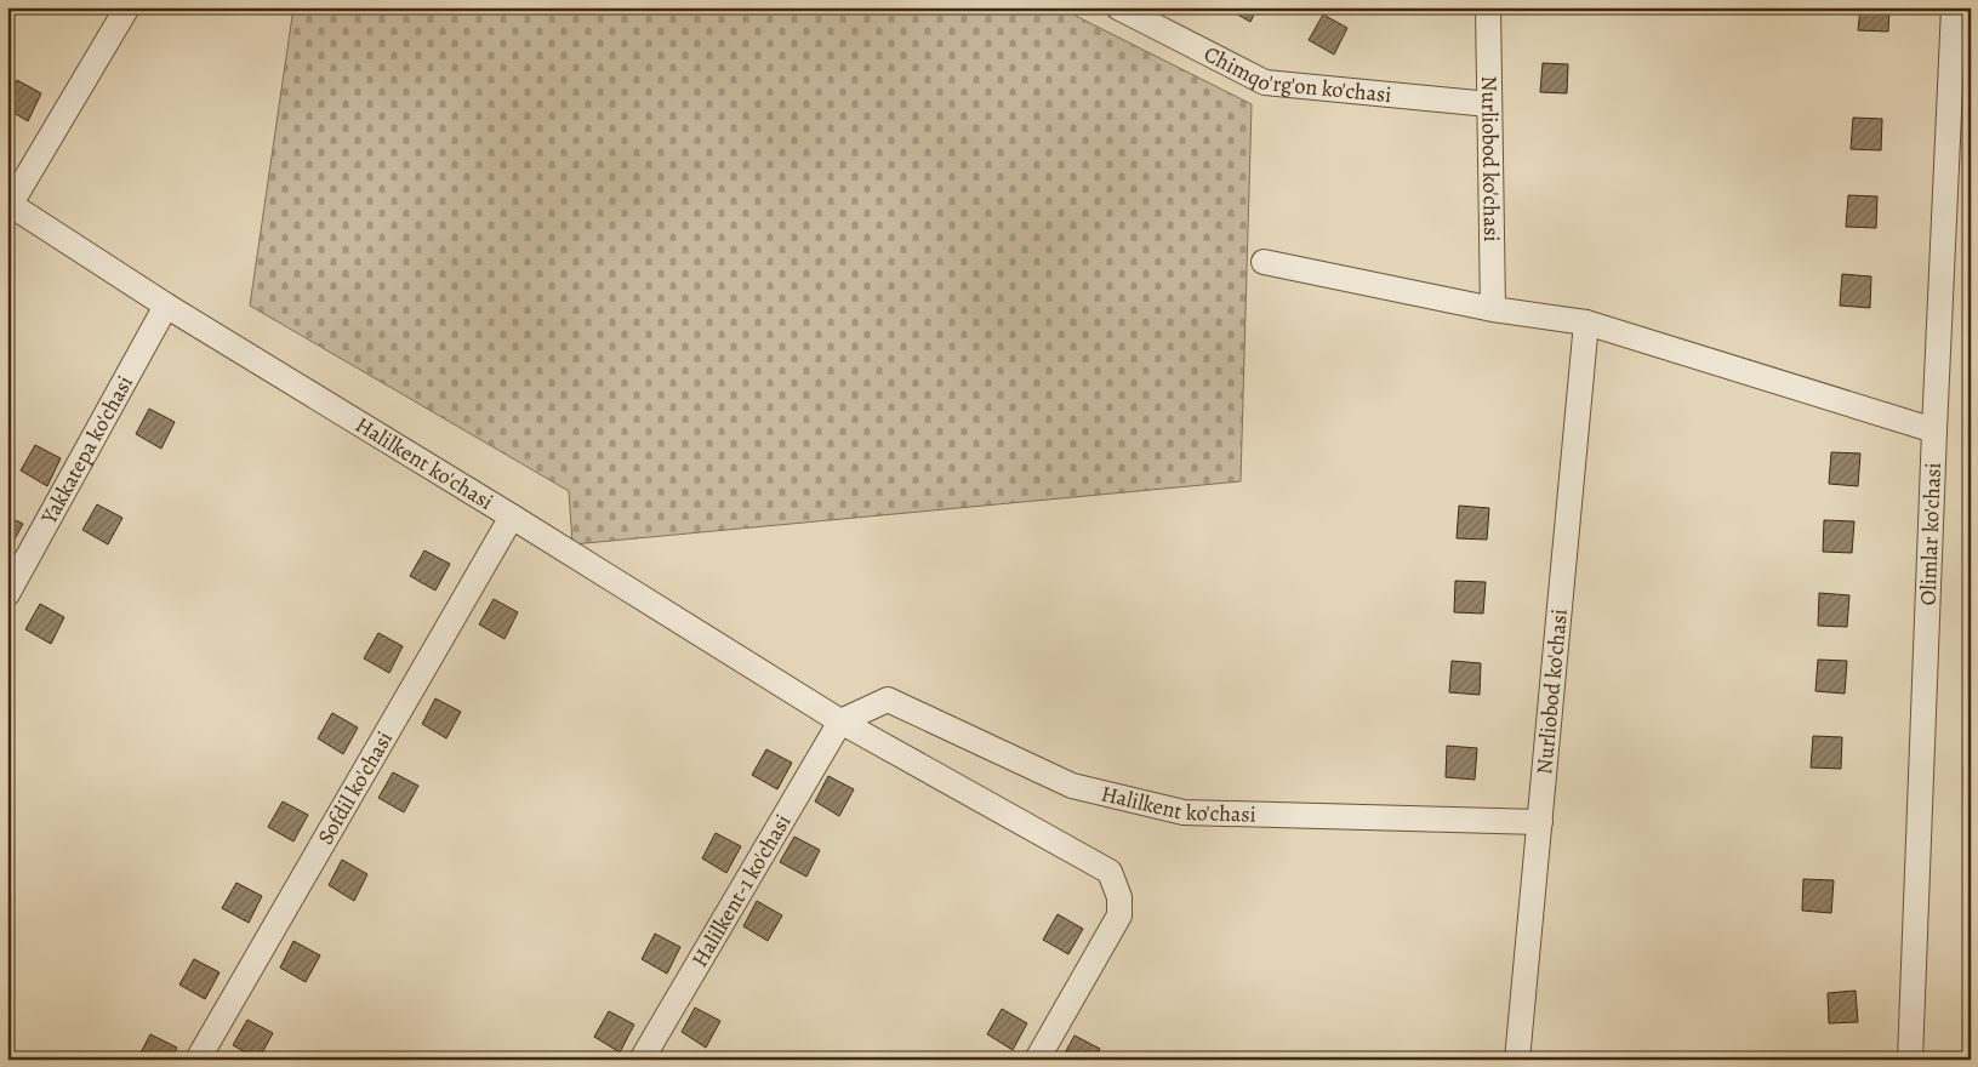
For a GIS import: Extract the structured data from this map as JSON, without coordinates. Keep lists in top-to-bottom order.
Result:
{
  "streets": {
    "street": [
      "Chimqo'rg'on ko'chasi",
      "Nurliobod ko'chasi",
      "Yakkatepa ko'chasi",
      "Halilkent ko'chasi",
      "Olimlar ko'chasi",
      "Sofdil ko'chasi",
      "Halilkent-1 ko'chasi"
    ]
  },
  "crossings": [
    ["Chimqo'rg'on ko'chasi", "Nurliobod ko'chasi"],
    ["Nurliobod ko'chasi", "Halilkent ko'chasi"],
    ["Yakkatepa ko'chasi", "Halilkent ko'chasi"],
    ["Halilkent ko'chasi", "Sofdil ko'chasi"],
    ["Halilkent ko'chasi", "Halilkent-1 ko'chasi"]
  ]
}
